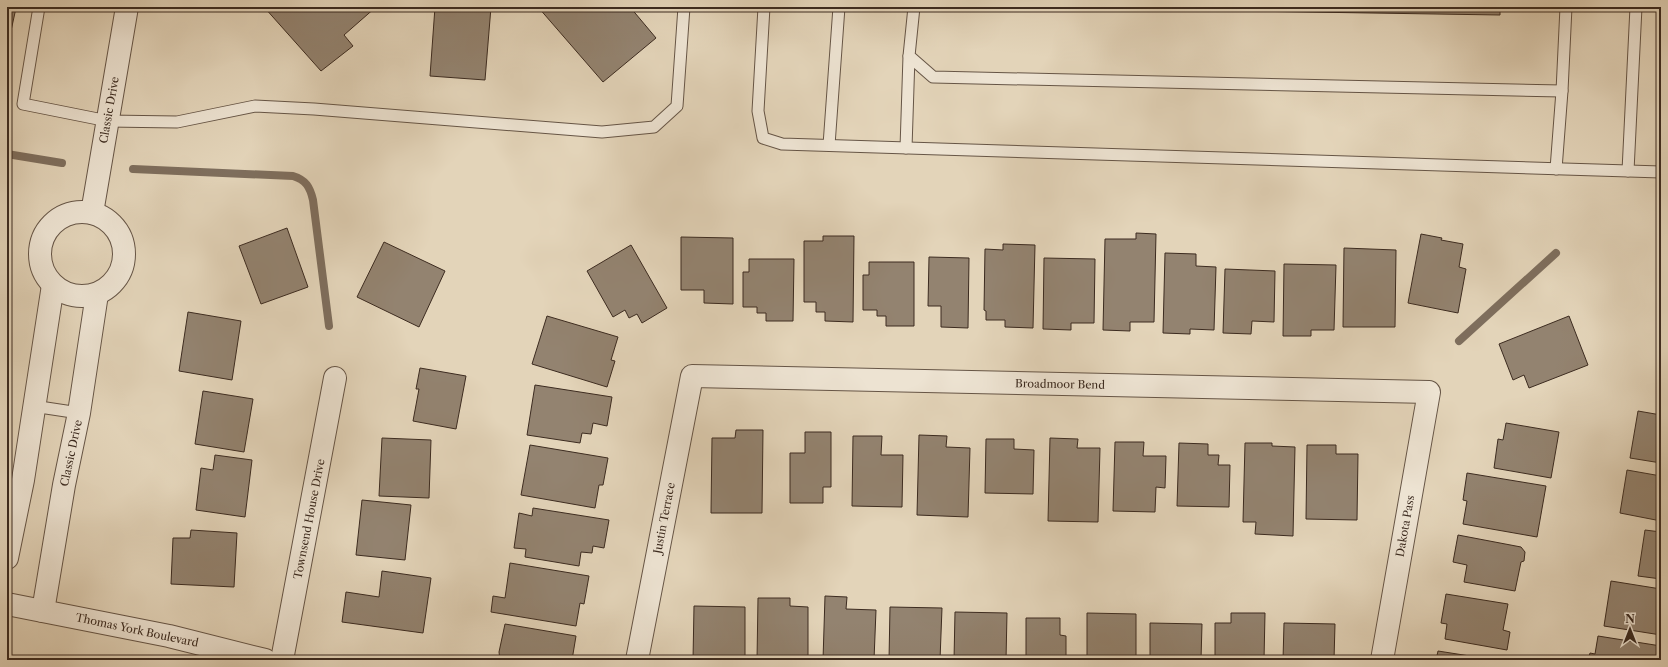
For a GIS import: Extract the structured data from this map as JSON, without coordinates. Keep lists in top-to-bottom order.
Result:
{
  "streets": {
    "street": [
      "Classic Drive",
      "Broadmoor Bend",
      "Justin Terrace",
      "Townsend House Drive",
      "Dakota Pass",
      "Thomas York Boulevard"
    ]
  },
  "crossings": [
    ["Classic Drive", "Thomas York Boulevard"],
    ["Broadmoor Bend", "Justin Terrace"],
    ["Broadmoor Bend", "Dakota Pass"]
  ],
  "north": "top"
}
